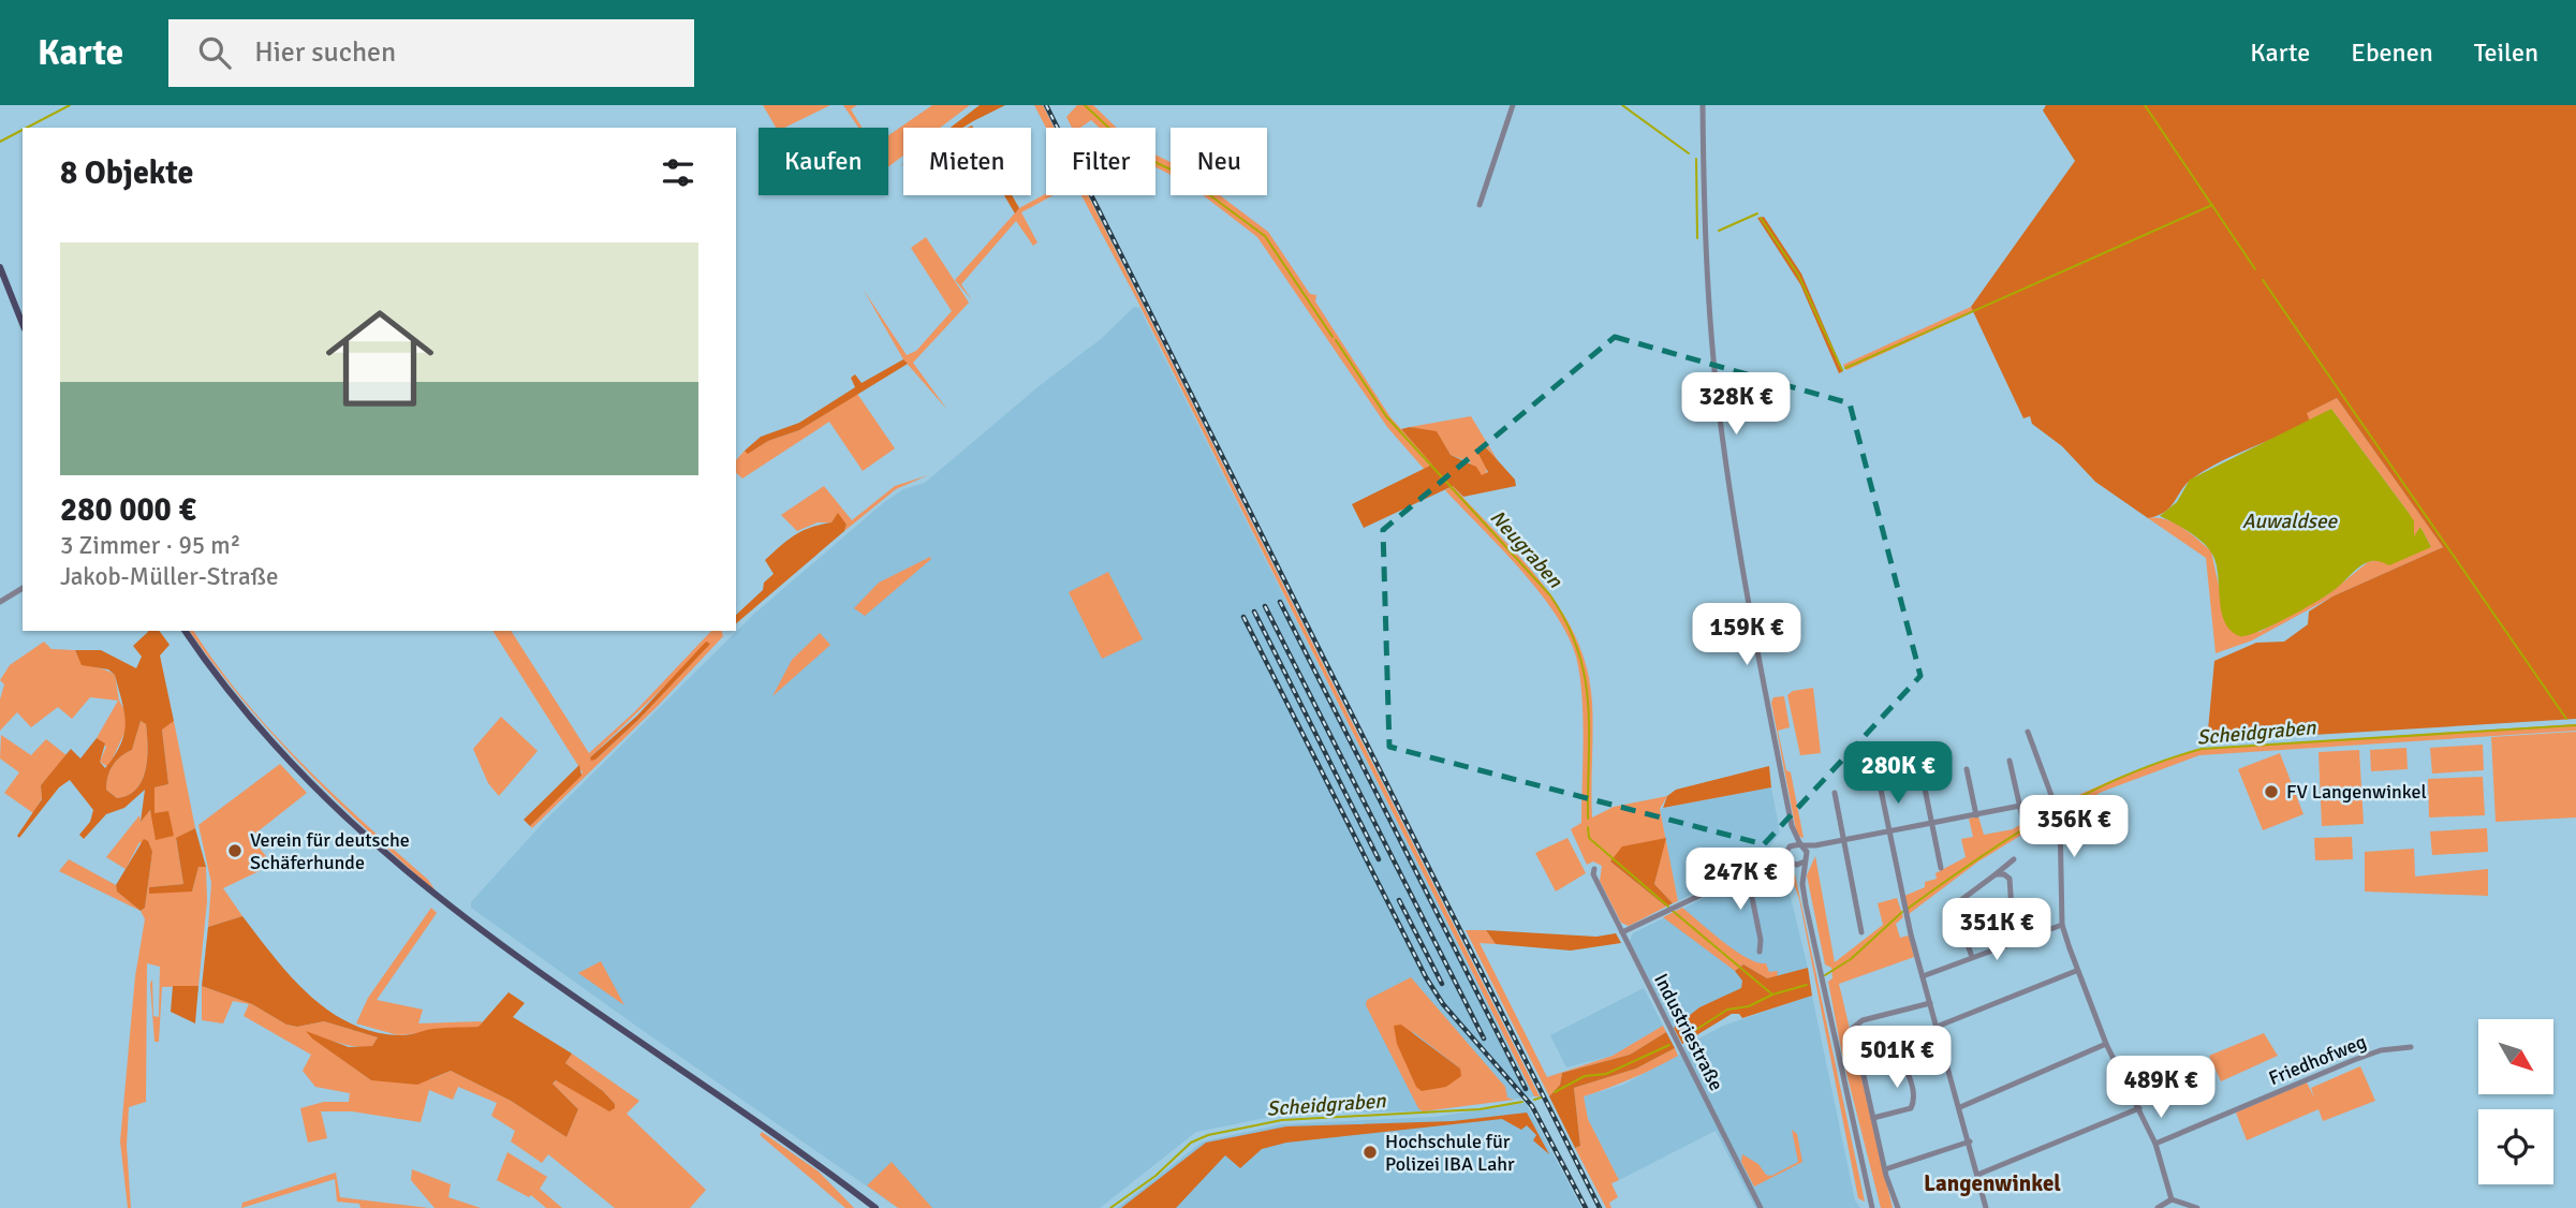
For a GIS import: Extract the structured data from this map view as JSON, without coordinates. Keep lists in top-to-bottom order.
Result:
{
  "streets": {
    "street": ["Industriestraße", "Friedhofweg"]
  },
  "districts": ["Langenwinkel"],
  "water": ["Auwaldsee", "Neugraben", "Scheidgraben"],
  "places": ["FV Langenwinkel", "Verein für deutsche Schäferhunde", "Hochschule für Polizei IBA Lahr"],
  "north": "bottom right",
  "page": {
    "header": "Karte",
    "search": "Hier suchen",
    "nav": ["Karte", "Ebenen", "Teilen"],
    "chip": [
      "Kaufen",
      "Mieten",
      "Filter",
      "Neu"
    ],
    "heading": "8 Objekte",
    "list": [
      {
        "name": "280 000 €",
        "note": "3 Zimmer · 95 m² · Jakob-Müller-Straße"
      }
    ],
    "price": [
      "328K €",
      "159K €",
      "280K €",
      "356K €",
      "247K €",
      "351K €",
      "501K €",
      "489K €"
    ]
  }
}
